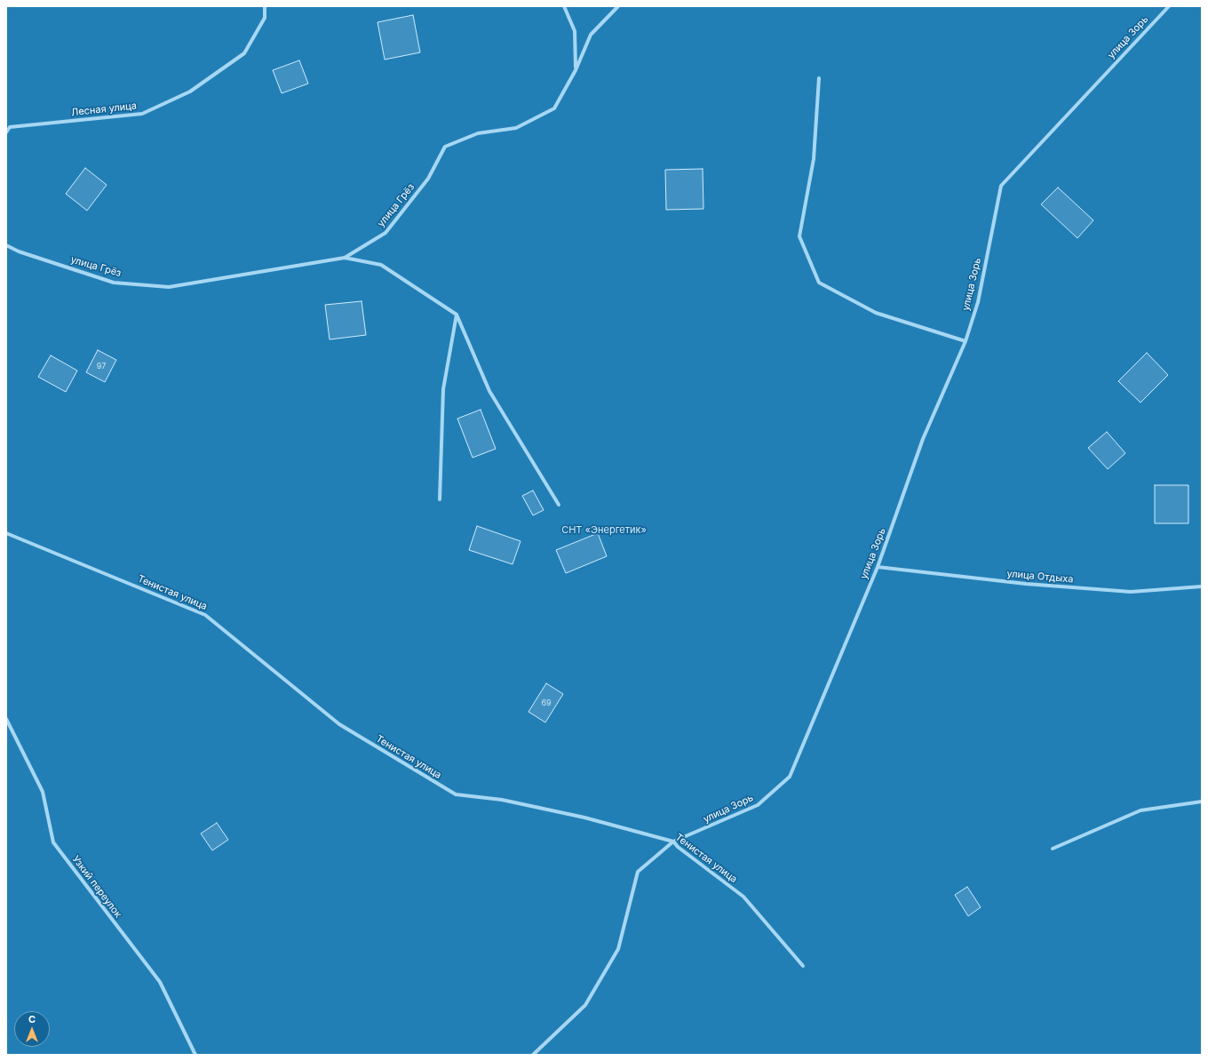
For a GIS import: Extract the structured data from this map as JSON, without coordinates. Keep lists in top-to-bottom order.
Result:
{
  "streets": {
    "street": [
      "улица Зорь",
      "Лесная улица",
      "улица Грёз",
      "улица Отдыха",
      "Тенистая улица",
      "Узкий переулок"
    ]
  },
  "crossings": [
    ["улица Зорь", "улица Отдыха"],
    ["улица Зорь", "Тенистая улица"]
  ],
  "parks": ["СНТ «Энергетик»"],
  "house_numbers": ["97", "69"],
  "north": "top"
}
